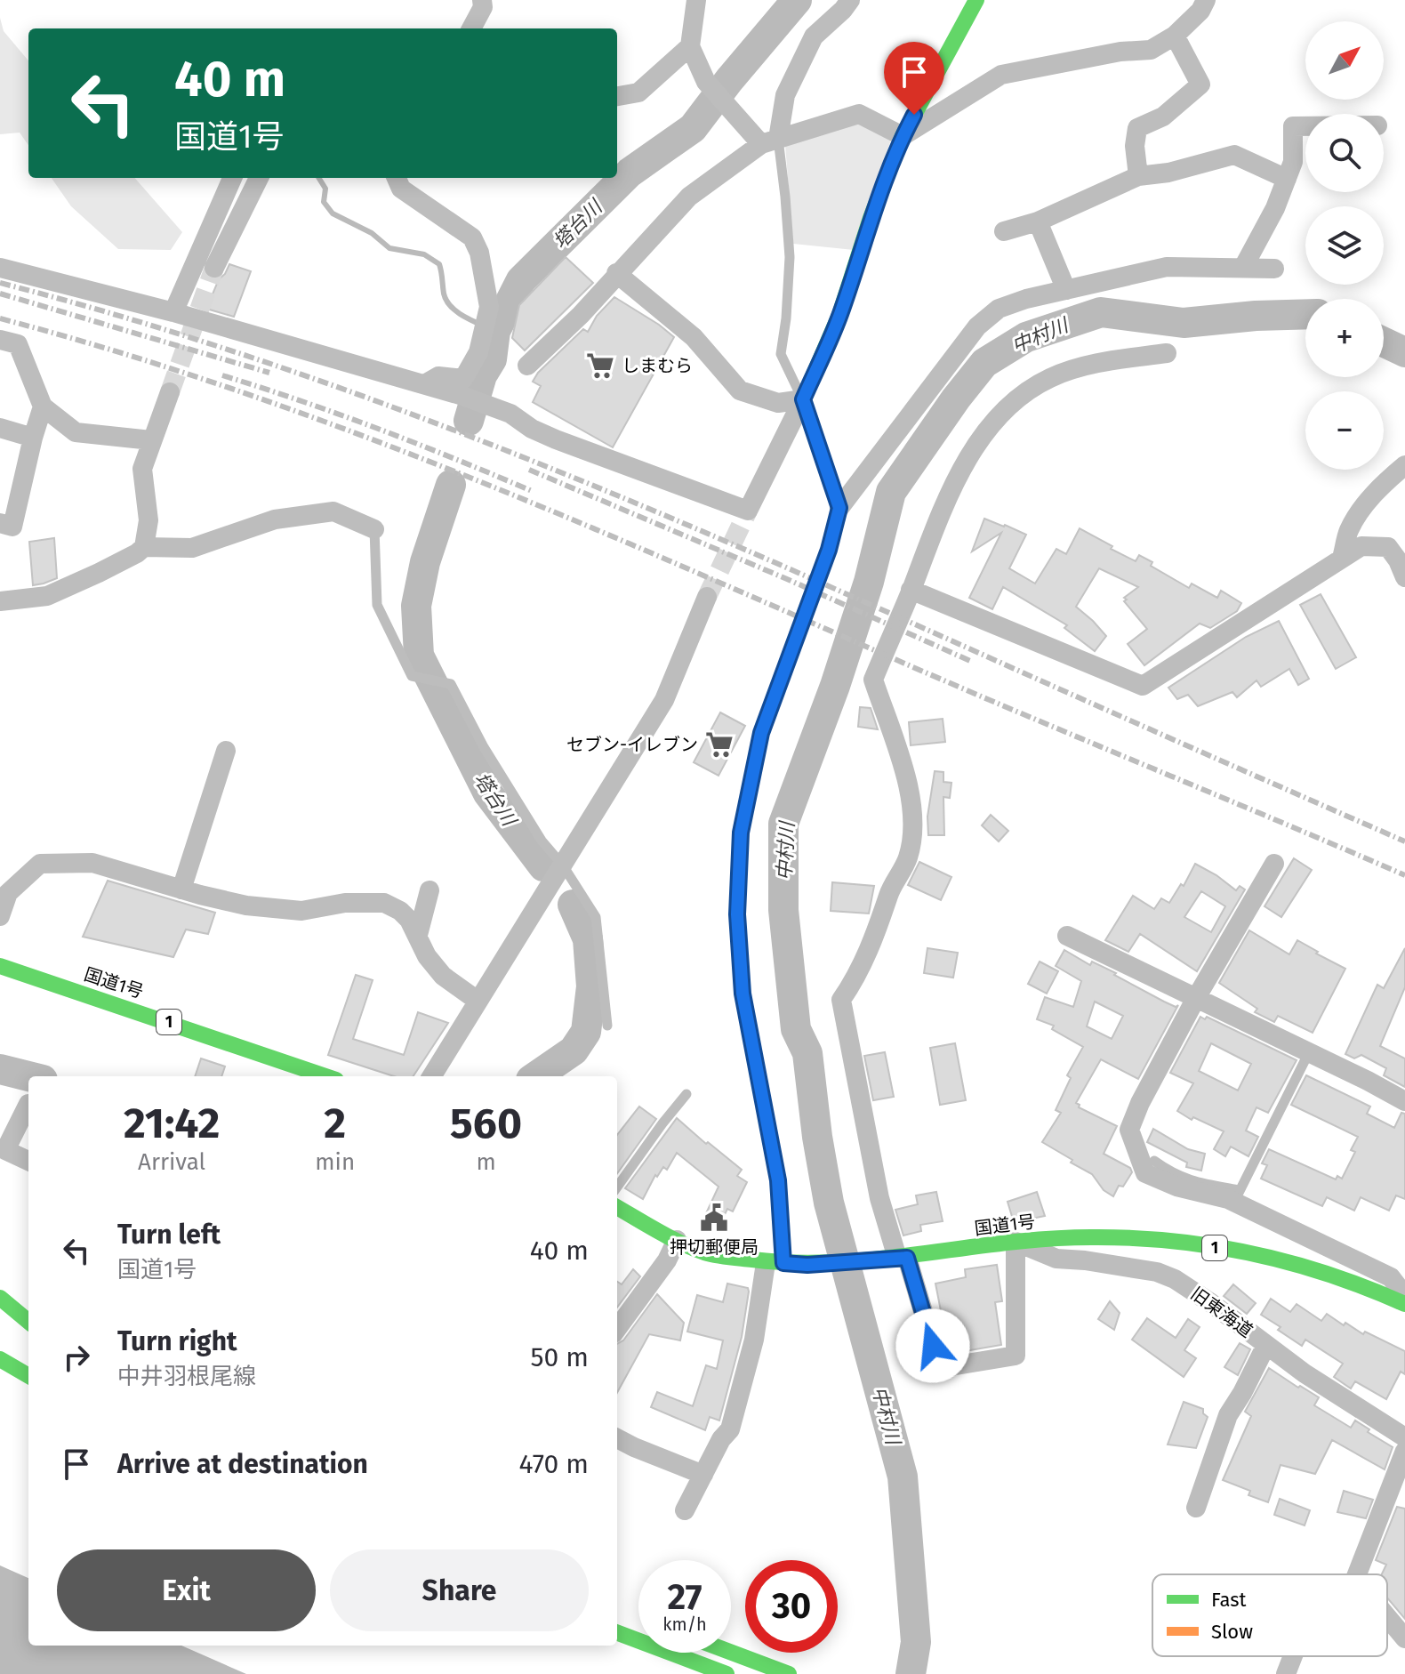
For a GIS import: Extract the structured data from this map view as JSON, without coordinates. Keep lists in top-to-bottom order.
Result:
{
  "streets": {
    "main road": ["国道1号", "1"],
    "street": ["旧東海道"]
  },
  "crossings": [
    ["国道1号", "旧東海道"]
  ],
  "water": ["塔台川", "中村川"],
  "places": {
    "supermarket": ["しまむら", "セブン-イレブン"],
    "public building": ["押切郵便局"]
  },
  "legend": ["Fast", "Slow"],
  "north": "top right",
  "page": {
    "map_buttons": ["+", "−"],
    "turn": ["40 m", "国道1号"],
    "eta": [
      "21:42",
      "Arrival",
      "2",
      "min",
      "560",
      "m"
    ],
    "list": [
      {
        "name": "Turn left",
        "note": "国道1号",
        "value": "40 m"
      },
      {
        "name": "Turn right",
        "note": "中井羽根尾線",
        "value": "50 m"
      },
      {
        "name": "Arrive at destination",
        "value": "470 m"
      }
    ],
    "buttons": ["Exit", "Share"],
    "speed": "27 km/h",
    "limit": "30"
  }
}
